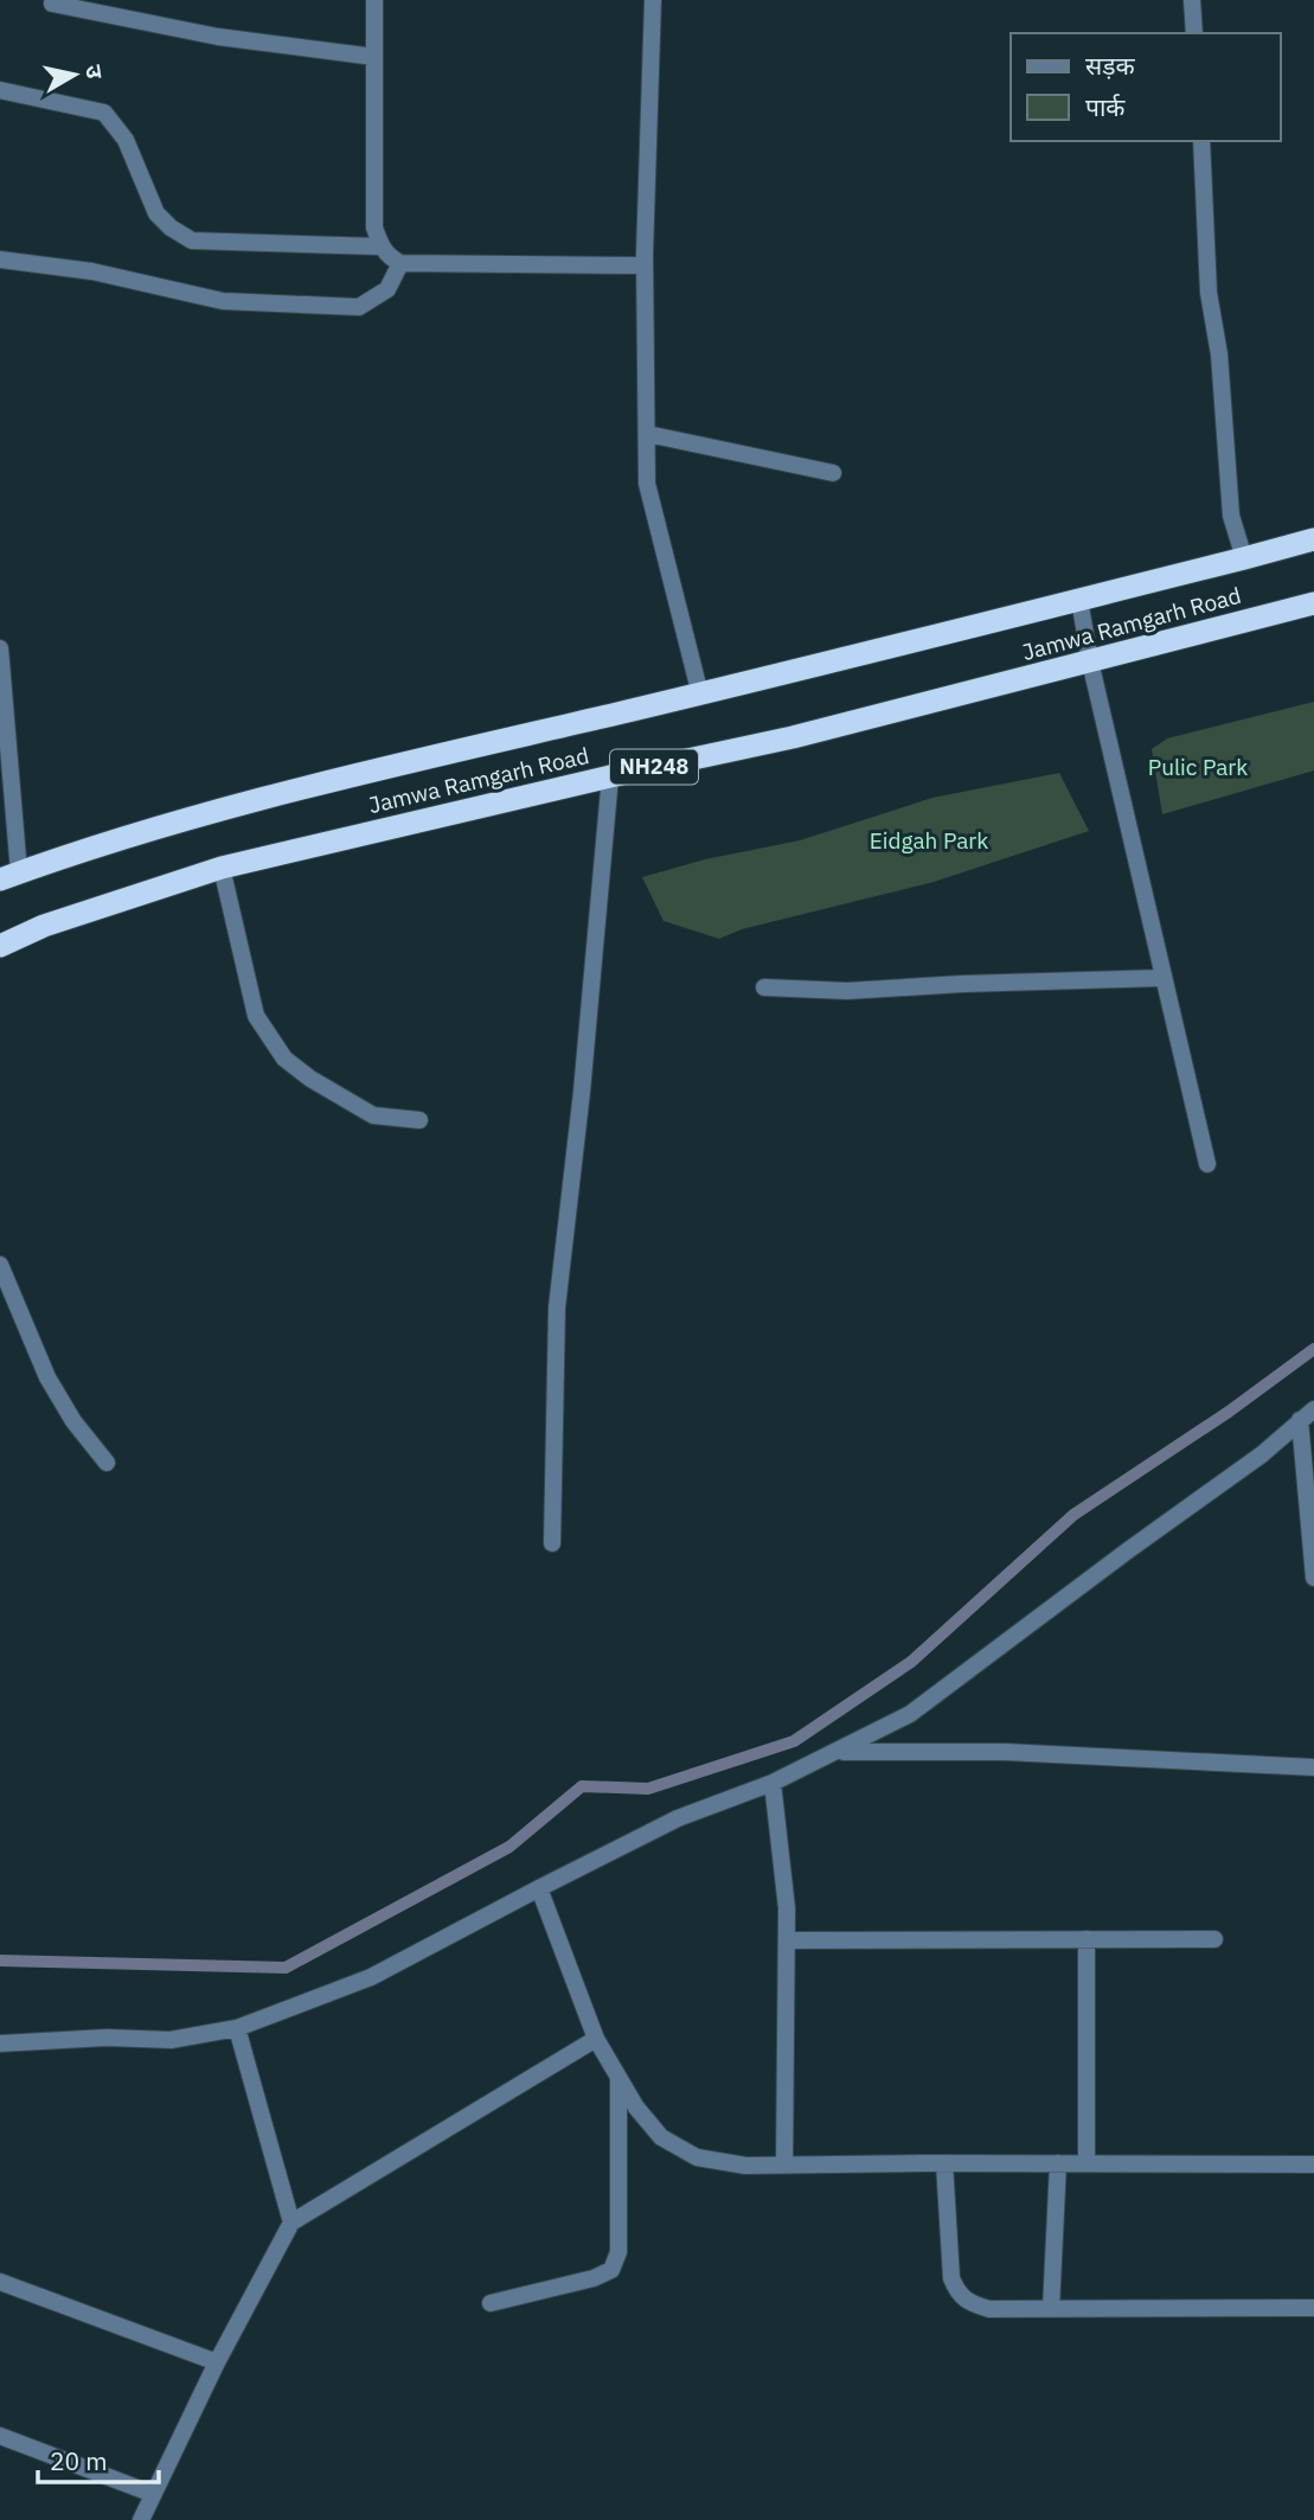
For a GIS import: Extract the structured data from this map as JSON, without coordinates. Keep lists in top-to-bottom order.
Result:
{
  "streets": {
    "highway": ["Jamwa Ramgarh Road", "NH248"]
  },
  "parks": ["Pulic Park", "Eidgah Park"],
  "legend": ["सड़क", "पार्क"],
  "scale_bar": "20 m",
  "north": "right"
}
